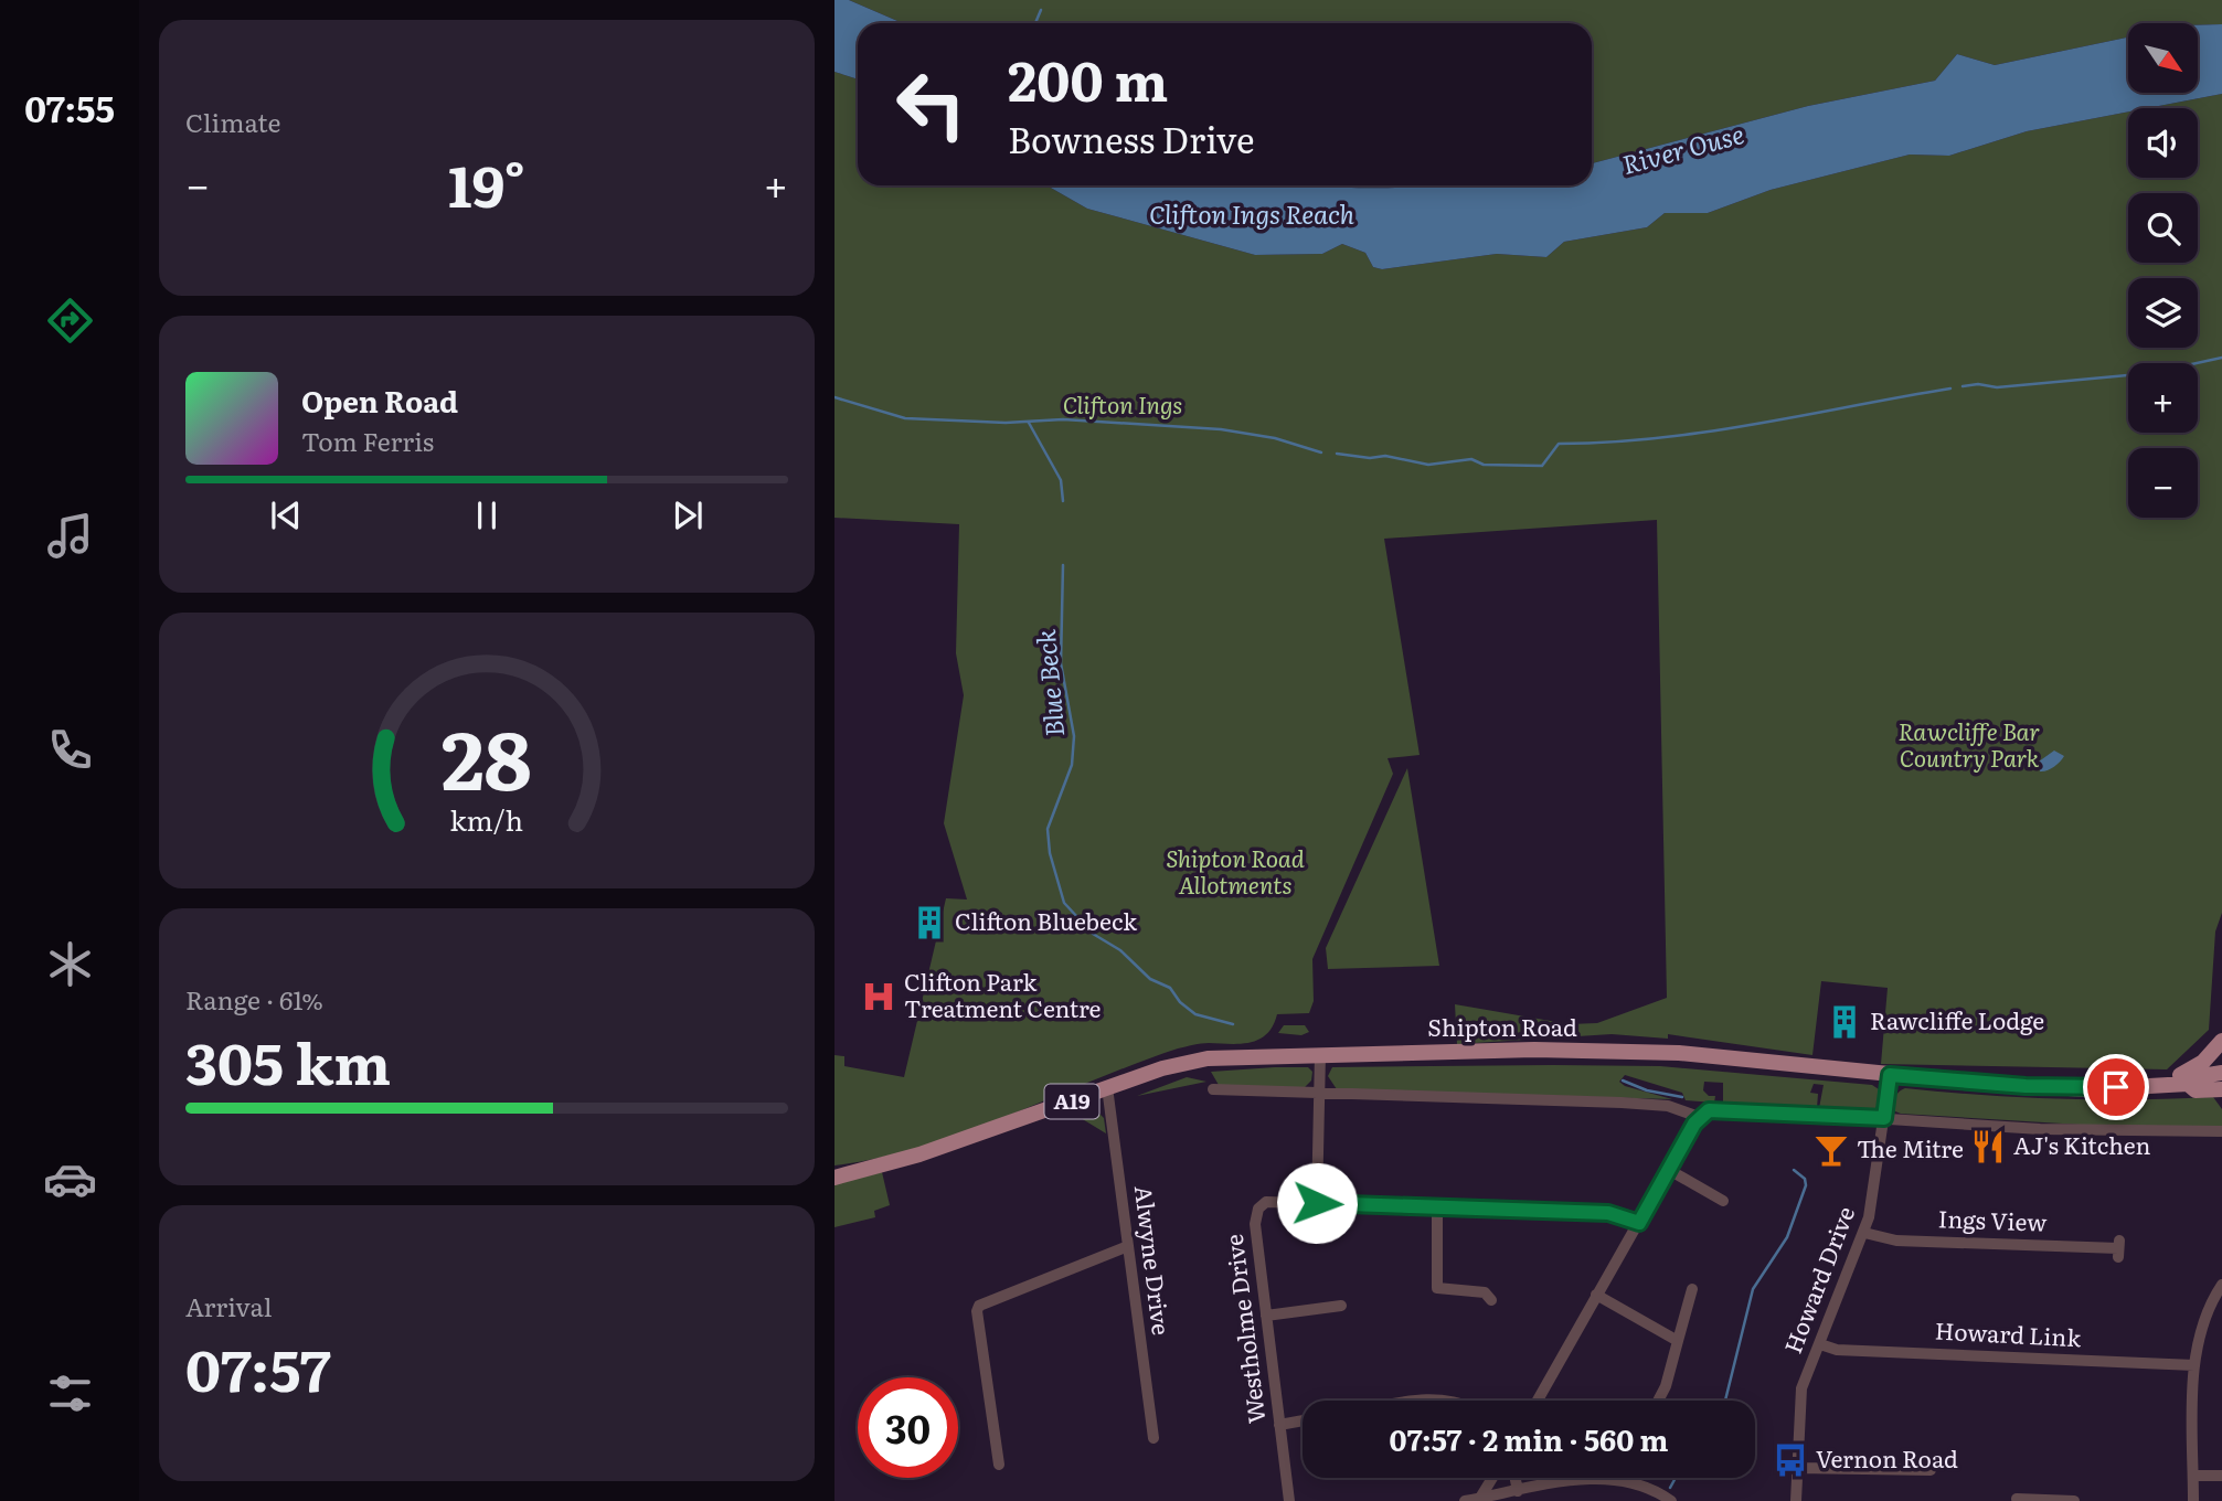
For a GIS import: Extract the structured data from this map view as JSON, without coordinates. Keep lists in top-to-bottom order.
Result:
{
  "streets": {
    "main road": ["Shipton Road", "A19"],
    "street": [
      "Ings View",
      "Alwyne Drive",
      "Howard Drive",
      "Westholme Drive",
      "Howard Link"
    ]
  },
  "crossings": [
    ["Shipton Road", "Alwyne Drive"],
    ["Shipton Road", "Howard Drive"],
    ["Ings View", "Howard Drive"],
    ["Howard Drive", "Howard Link"]
  ],
  "water": ["River Ouse", "Clifton Ings Reach", "Blue Beck"],
  "parks": ["Clifton Ings", "Rawcliffe Bar Country Park", "Shipton Road Allotments"],
  "places": {
    "building": ["Clifton Bluebeck", "Rawcliffe Lodge"],
    "hospital": ["Clifton Park Treatment Centre"],
    "restaurant": ["AJ's Kitchen"],
    "bar": ["The Mitre"],
    "bus stop": ["Vernon Road"]
  },
  "north": "bottom right",
  "page": {
    "tabs": "07:55",
    "tile": [
      "Climate",
      ["Range · 61%", "305 km"],
      ["Arrival", "07:57"]
    ],
    "map_buttons": ["+", "−"],
    "turn": ["200 m", "Bowness Drive"],
    "heat": ["−", "19°", "+"],
    "song": ["Open Road", "Tom Ferris"],
    "limit": "30",
    "trip": "07:57 · 2 min · 560 m",
    "gauge": ["28", "km/h"]
  }
}
